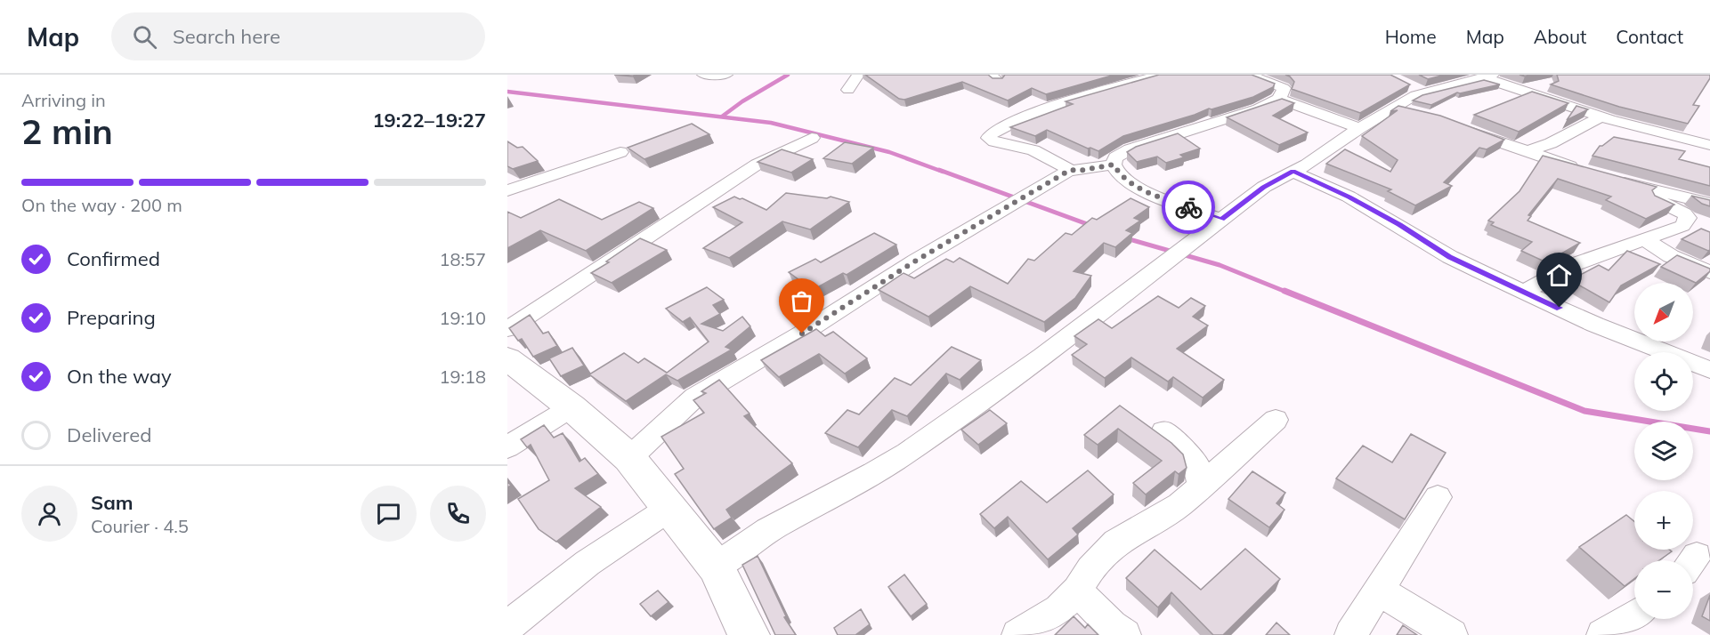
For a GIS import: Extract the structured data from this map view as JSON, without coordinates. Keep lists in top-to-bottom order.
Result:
{
  "north": "bottom left",
  "page": {
    "header": "Map",
    "search": "Search here",
    "nav": [
      "Home",
      "Map",
      "About",
      "Contact"
    ],
    "heading": ["2 min", "Arriving in", "19:22–19:27"],
    "panel": ["Sam", "Courier · 4.5"],
    "bar": "On the way · 200 m",
    "list": [
      ["Confirmed", "18:57"],
      ["Preparing", "19:10"],
      ["On the way", "19:18"],
      "Delivered"
    ],
    "map_buttons": ["+", "−"]
  }
}
